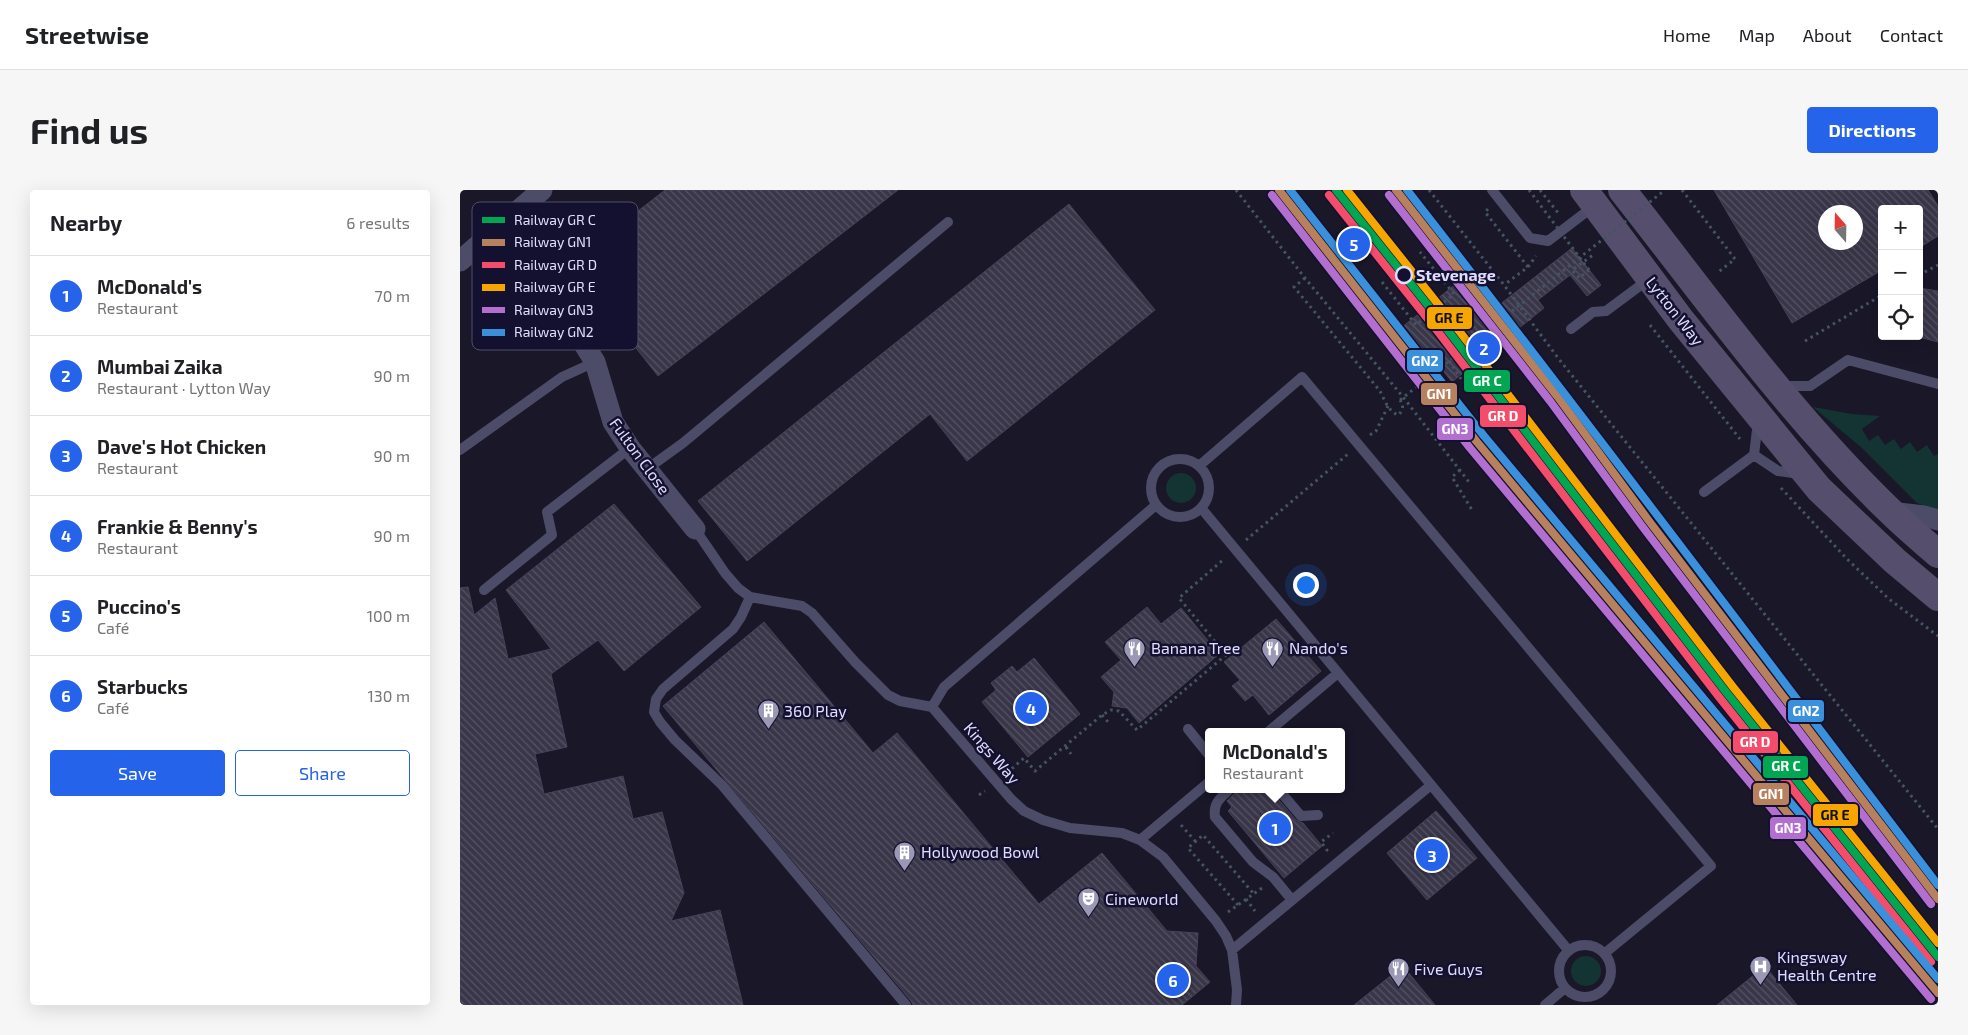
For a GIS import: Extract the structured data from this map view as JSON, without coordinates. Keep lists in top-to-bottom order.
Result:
{
  "streets": {
    "main road": ["Lytton Way"],
    "street": ["Fulton Close"],
    "lane": ["Kings Way"]
  },
  "places": {
    "other": ["Stevenage"],
    "restaurant": ["Banana Tree", "Nando's", "Five Guys"],
    "building": ["360 Play", "Hollywood Bowl"],
    "theatre": ["Cineworld"],
    "hospital": ["Kingsway Health Centre"]
  },
  "lines": ["rail line GN1", "rail line GN2", "rail line GN3"],
  "legend": [
    "Railway GR C",
    "Railway GN1",
    "Railway GR D",
    "Railway GR E",
    "Railway GN3",
    "Railway GN2"
  ],
  "north": "top",
  "page": {
    "header": "Streetwise",
    "nav": [
      "Home",
      "Map",
      "About",
      "Contact"
    ],
    "buttons": [
      "Directions",
      ["Save", "Share"]
    ],
    "title": "Find us",
    "heading": ["Nearby", "6 results"],
    "map_buttons": ["+", "−"],
    "pins": [
      "5",
      "2",
      "4",
      "1",
      "3",
      "6"
    ],
    "list": [
      {
        "mark": "1",
        "name": "McDonald's",
        "note": "Restaurant",
        "value": "70 m"
      },
      {
        "mark": "2",
        "name": "Mumbai Zaika",
        "note": "Restaurant · Lytton Way",
        "value": "90 m"
      },
      {
        "mark": "3",
        "name": "Dave's Hot Chicken",
        "note": "Restaurant",
        "value": "90 m"
      },
      {
        "mark": "4",
        "name": "Frankie & Benny's",
        "note": "Restaurant",
        "value": "90 m"
      },
      {
        "mark": "5",
        "name": "Puccino's",
        "note": "Café",
        "value": "100 m"
      },
      {
        "mark": "6",
        "name": "Starbucks",
        "note": "Café",
        "value": "130 m"
      }
    ],
    "popup": ["McDonald's", "Restaurant"]
  }
}
